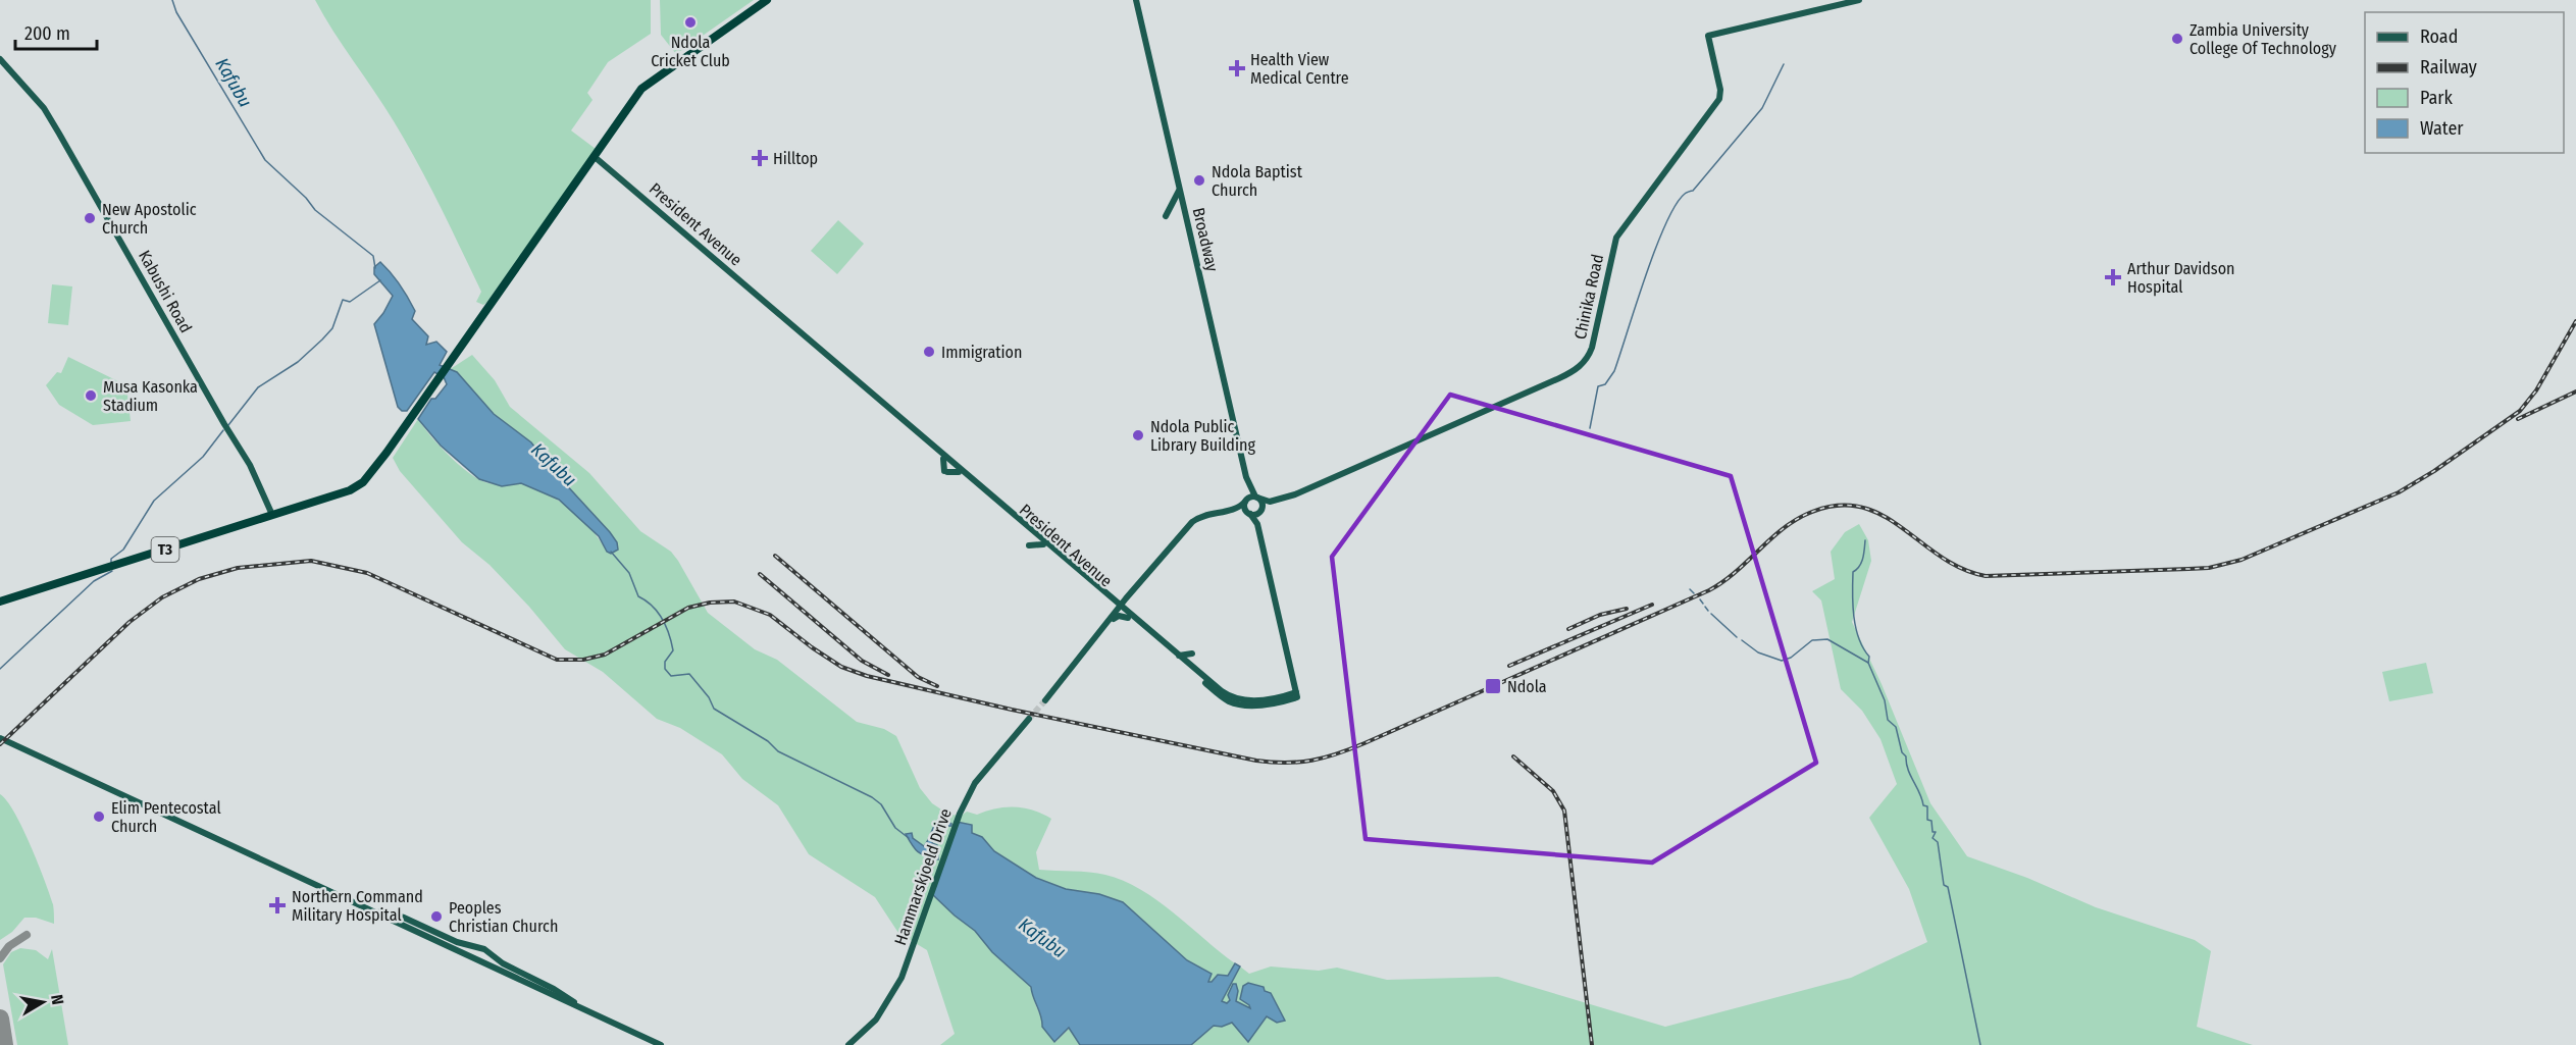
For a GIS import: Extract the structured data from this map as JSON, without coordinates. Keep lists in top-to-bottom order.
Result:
{
  "streets": {
    "highway": ["T3"],
    "main road": [
      "President Avenue",
      "Broadway",
      "Kabushi Road",
      "Chinika Road",
      "Hammarskjoeld Drive"
    ]
  },
  "crossings": [
    ["President Avenue", "T3"],
    ["Kabushi Road", "T3"]
  ],
  "water": ["Kafubu"],
  "places": {
    "other": [
      "Ndola Cricket Club",
      "Zambia University College Of Technology",
      "Ndola Baptist Church",
      "New Apostolic Church",
      "Immigration",
      "Musa Kasonka Stadium",
      "Ndola Public Library Building",
      "Elim Pentecostal Church",
      "Peoples Christian Church"
    ],
    "health": [
      "Health View Medical Centre",
      "Hilltop",
      "Arthur Davidson Hospital",
      "Northern Command Military Hospital"
    ],
    "transit": ["Ndola"]
  },
  "legend": [
    "Road",
    "Railway",
    "Park",
    "Water"
  ],
  "scale_bar": "200 m",
  "north": "right"
}
